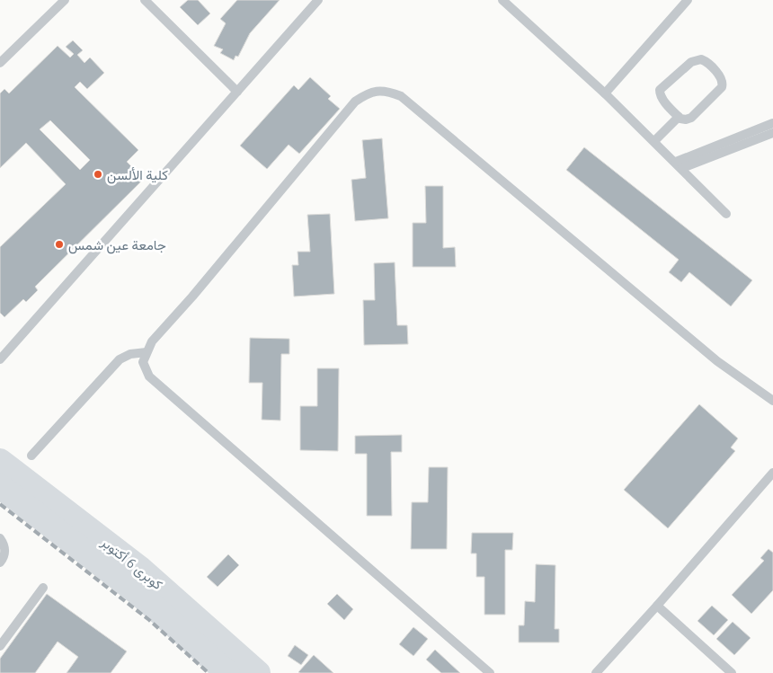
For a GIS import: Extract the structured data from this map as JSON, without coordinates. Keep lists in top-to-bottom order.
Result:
{
  "streets": {
    "highway": ["كوبرى 6 أكتوبر"]
  },
  "places": ["كلية الألسن", "جامعة عين شمس"]
}
